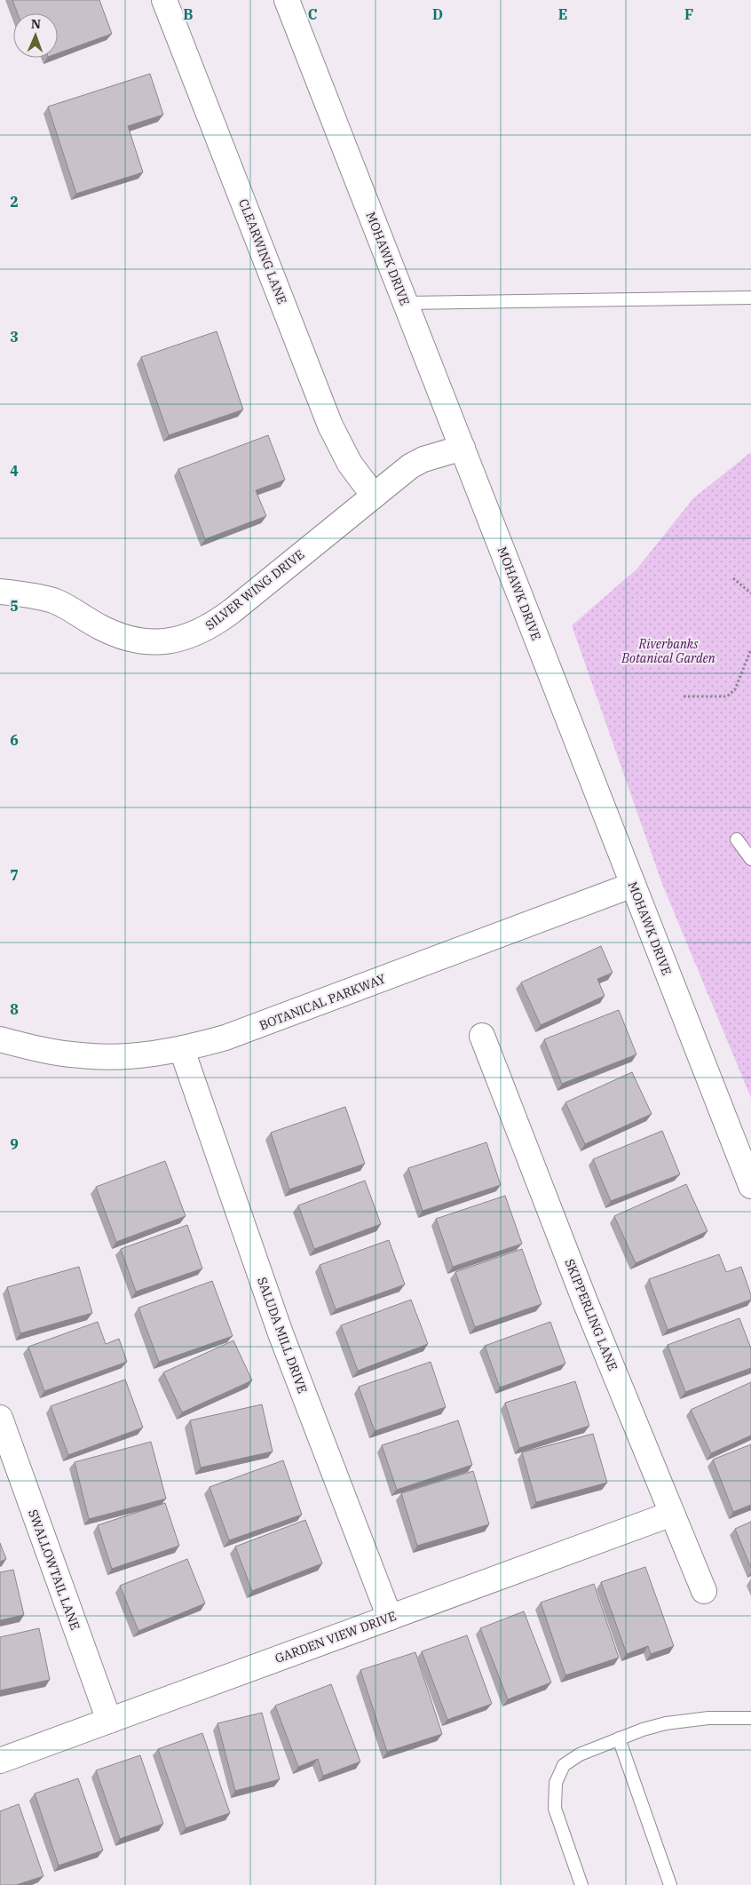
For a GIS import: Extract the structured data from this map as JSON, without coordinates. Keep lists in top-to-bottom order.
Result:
{
  "streets": {
    "street": [
      "CLEARWING LANE",
      "MOHAWK DRIVE",
      "SILVER WING DRIVE",
      "BOTANICAL PARKWAY",
      "SKIPPERLING LANE",
      "SALUDA MILL DRIVE",
      "SWALLOWTAIL LANE",
      "GARDEN VIEW DRIVE"
    ]
  },
  "crossings": [
    ["CLEARWING LANE", "SILVER WING DRIVE"],
    ["MOHAWK DRIVE", "SILVER WING DRIVE"],
    ["MOHAWK DRIVE", "BOTANICAL PARKWAY"],
    ["BOTANICAL PARKWAY", "SALUDA MILL DRIVE"],
    ["SKIPPERLING LANE", "GARDEN VIEW DRIVE"],
    ["SALUDA MILL DRIVE", "GARDEN VIEW DRIVE"],
    ["SWALLOWTAIL LANE", "GARDEN VIEW DRIVE"]
  ],
  "parks": ["Riverbanks Botanical Garden"],
  "north": "top",
  "grid": {
    "columns": [
      "B",
      "C",
      "D",
      "E",
      "F"
    ],
    "rows": [
      "2",
      "3",
      "4",
      "5",
      "6",
      "7",
      "8",
      "9"
    ]
  }
}
